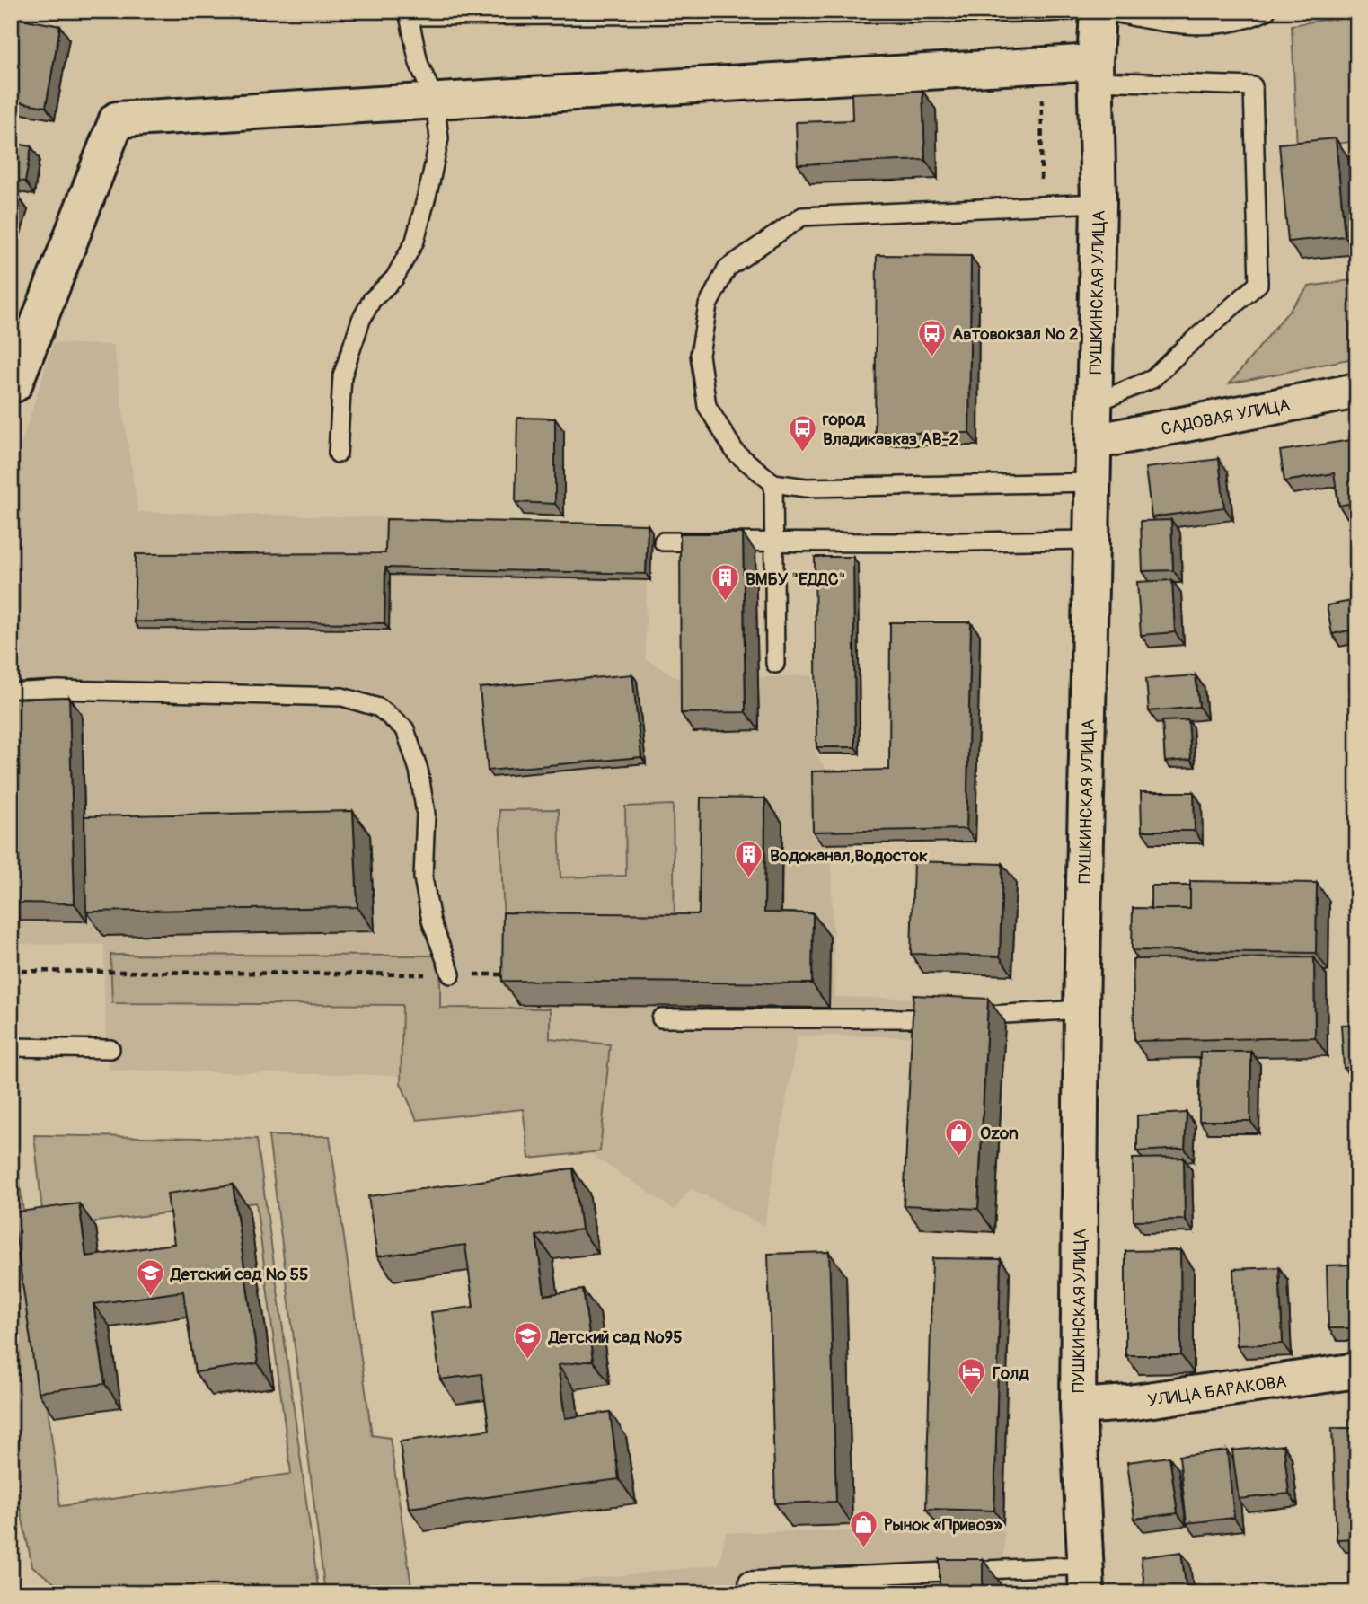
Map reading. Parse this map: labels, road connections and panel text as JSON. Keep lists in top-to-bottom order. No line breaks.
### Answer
{"streets":{"street":["ПУШКИНСКАЯ УЛИЦА","САДОВАЯ УЛИЦА","УЛИЦА БАРАКОВА"]},"crossings":[["ПУШКИНСКАЯ УЛИЦА","САДОВАЯ УЛИЦА"],["ПУШКИНСКАЯ УЛИЦА","УЛИЦА БАРАКОВА"]],"places":{"bus stop":["Автовокзал № 2","город Владикавказ АВ-2"],"building":["ВМБУ \"ЕДДС\"","Водоканал,Водосток"],"shop":["Ozon","Рынок «Привоз»"],"school or university":["Детский сад № 55","Детский сад №95"],"hotel":["Голд"]}}
